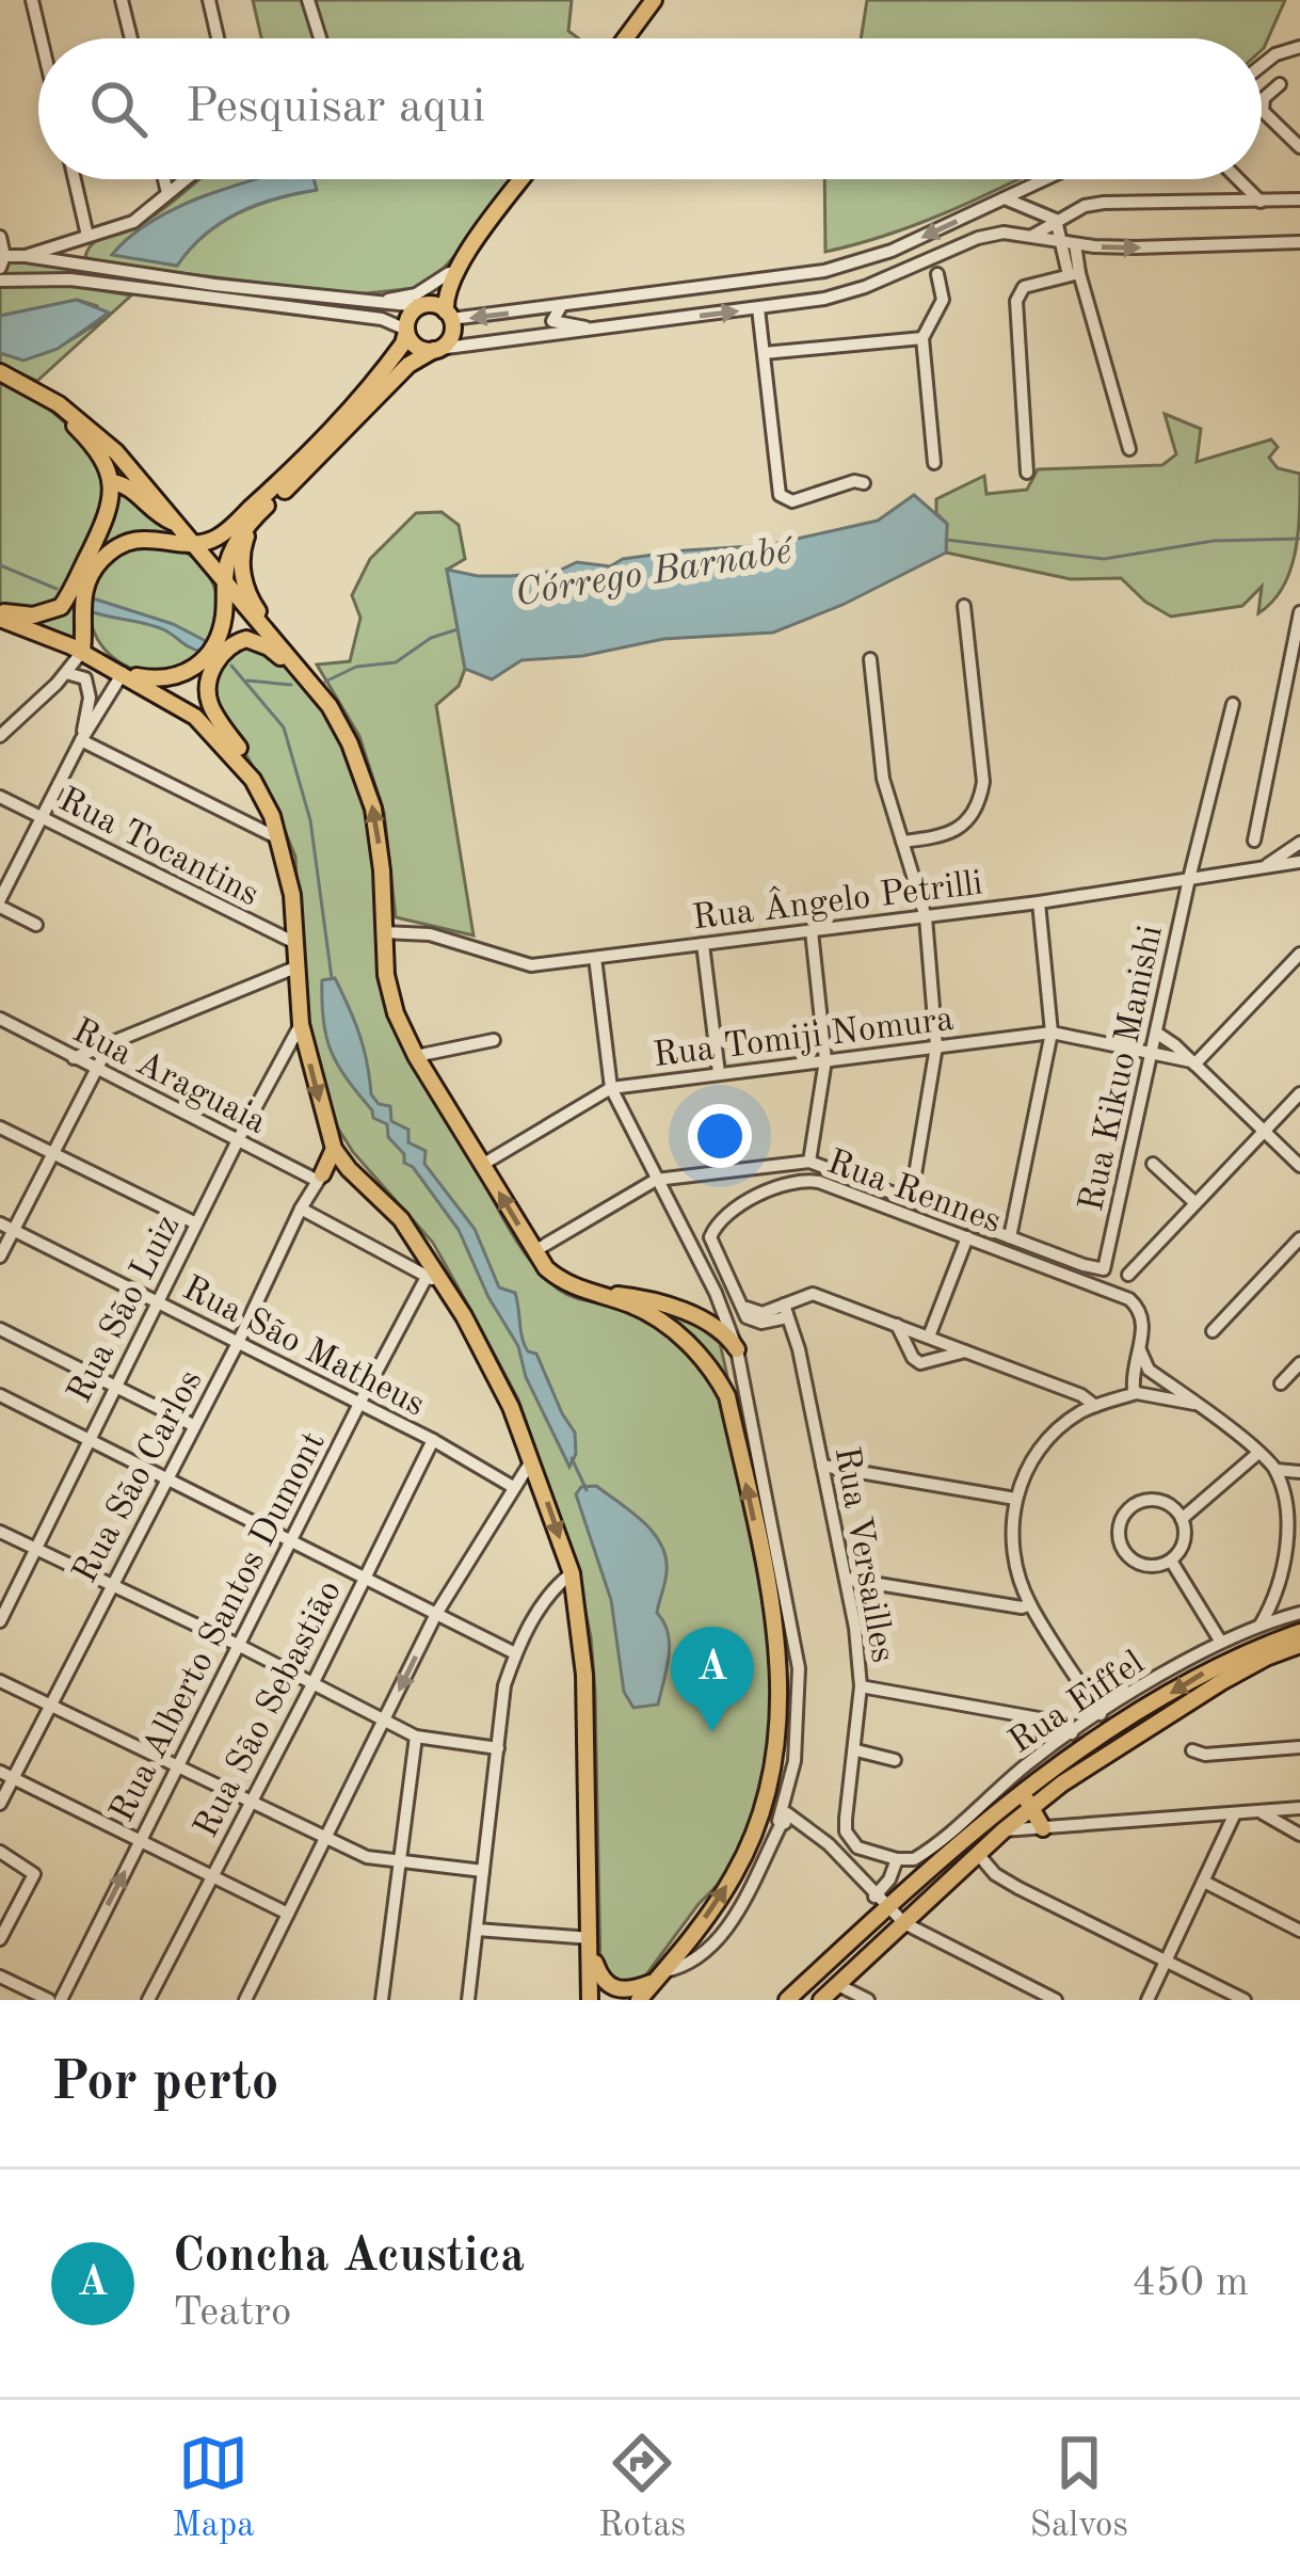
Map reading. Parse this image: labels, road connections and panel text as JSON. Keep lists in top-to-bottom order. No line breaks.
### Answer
{"streets":{"street":["Rua Tocantins","Rua Ângelo Petrilli","Rua Tomiji Nomura","Rua Kikuo Manishi","Rua Araguaia","Rua Rennes","Rua São Luiz","Rua São Matheus","Rua São Carlos","Rua Versailles","Rua Alberto Santos Dumont","Rua Eiffel","Rua São Sebastião"]},"crossings":[["Rua Ângelo Petrilli","Rua Kikuo Manishi"],["Rua Tomiji Nomura","Rua Kikuo Manishi"],["Rua Araguaia","Rua São Luiz"],["Rua Araguaia","Rua São Carlos"],["Rua Rennes","Rua Versailles"],["Rua São Luiz","Rua São Matheus"],["Rua São Matheus","Rua São Carlos"],["Rua São Matheus","Rua Alberto Santos Dumont"],["Rua São Matheus","Rua São Sebastião"],["Rua Versailles","Rua Eiffel"]],"water":["Córrego Barnabé"],"page":{"search":"Pesquisar aqui","pins":"A","heading":"Por perto","list":[{"mark":"A","name":"Concha Acustica","note":"Teatro","value":"450 m"}],"nav":["Mapa","Rotas","Salvos"]}}
